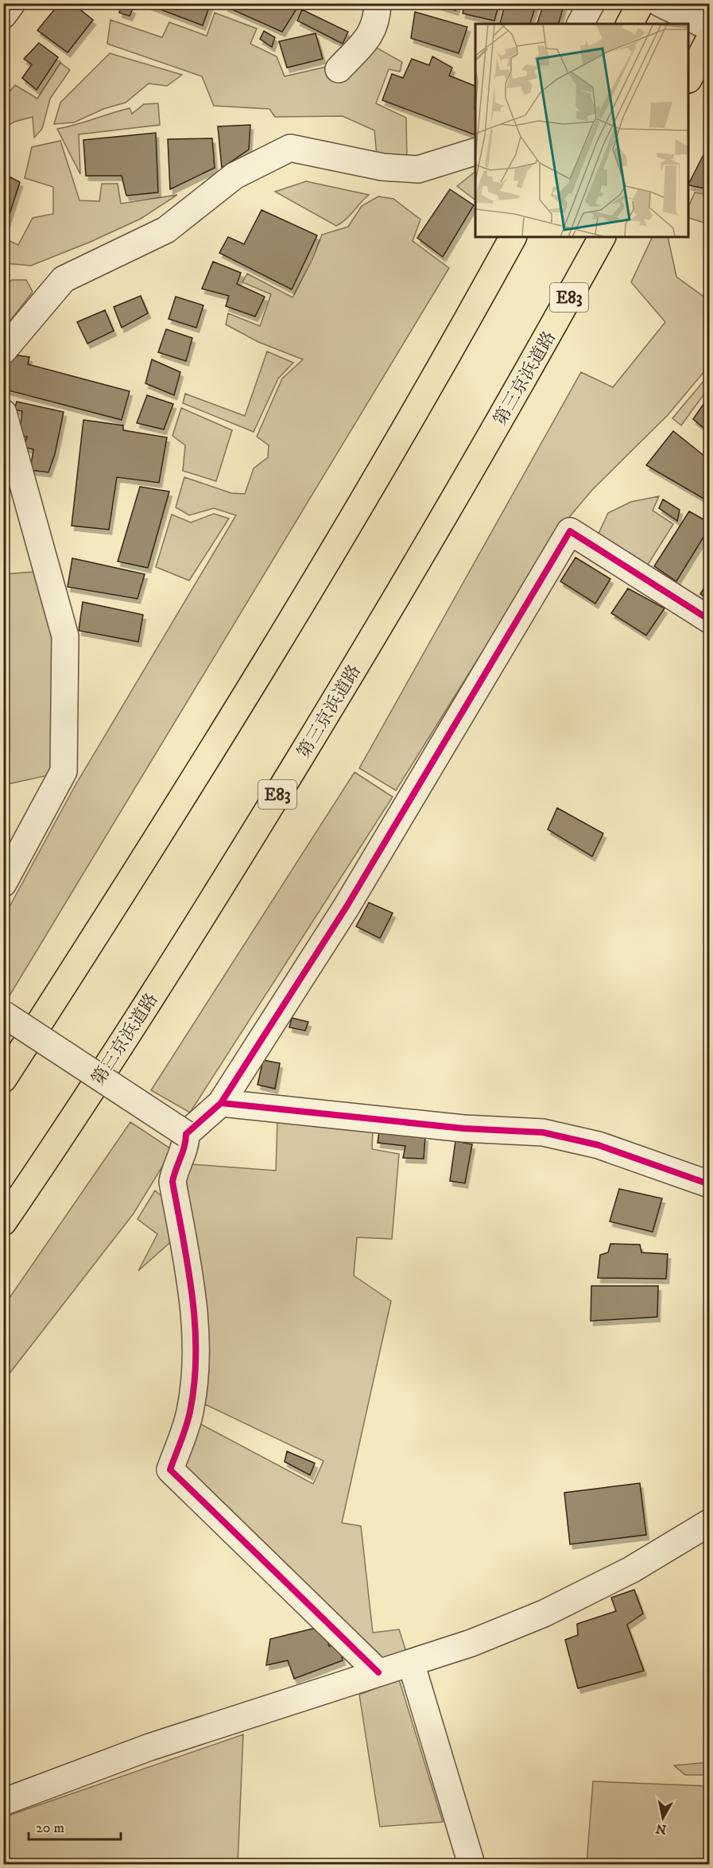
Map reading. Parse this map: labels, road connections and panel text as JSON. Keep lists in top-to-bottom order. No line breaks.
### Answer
{"streets":{"highway":["E83","第三京浜道路"]},"scale_bar":"20 m","north":"bottom"}
